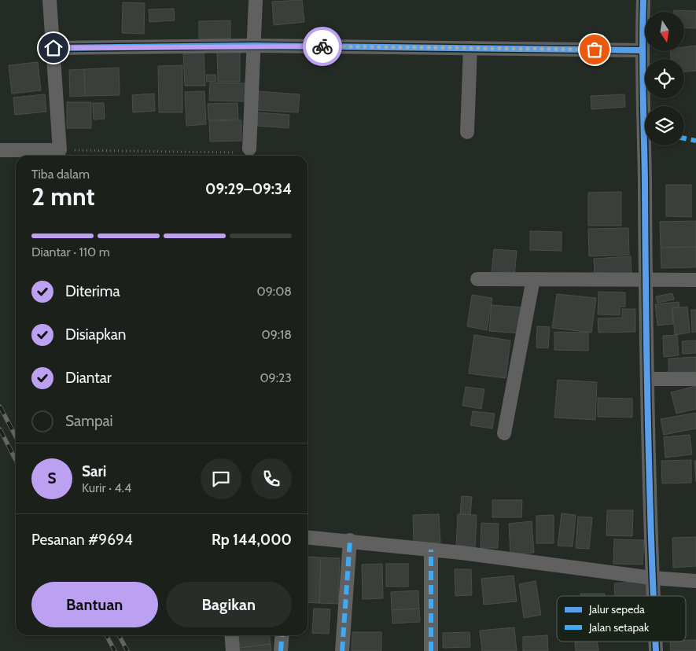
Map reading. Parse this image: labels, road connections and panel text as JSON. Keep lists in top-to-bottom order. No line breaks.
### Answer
{"legend":["Jalur sepeda","Jalan setapak"],"north":"bottom","page":{"heading":["2 mnt","Tiba dalam","09:29–09:34"],"panel":["Sari","Kurir · 4.4","Pesanan #9694","Rp 144,000"],"bar":"Diantar · 110 m","list":[["Diterima","09:08"],["Disiapkan","09:18"],["Diantar","09:23"],"Sampai"],"round":"S","buttons":["Bantuan","Bagikan"]}}
